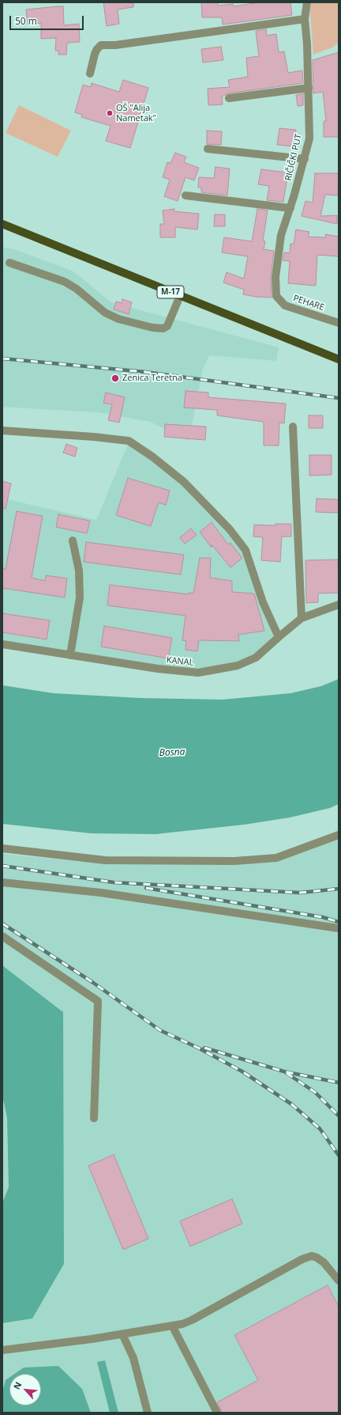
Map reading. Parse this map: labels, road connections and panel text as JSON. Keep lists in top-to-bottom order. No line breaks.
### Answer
{"streets":{"main road":["M-17"],"street":["RIČIČKI PUT","PEHARE","KANAL"]},"crossings":[["RIČIČKI PUT","PEHARE"]],"water":["Bosna"],"places":["OŠ \"Alija Nametak\"","Zenica Teretna"],"scale_bar":"50 m","north":"top left"}
